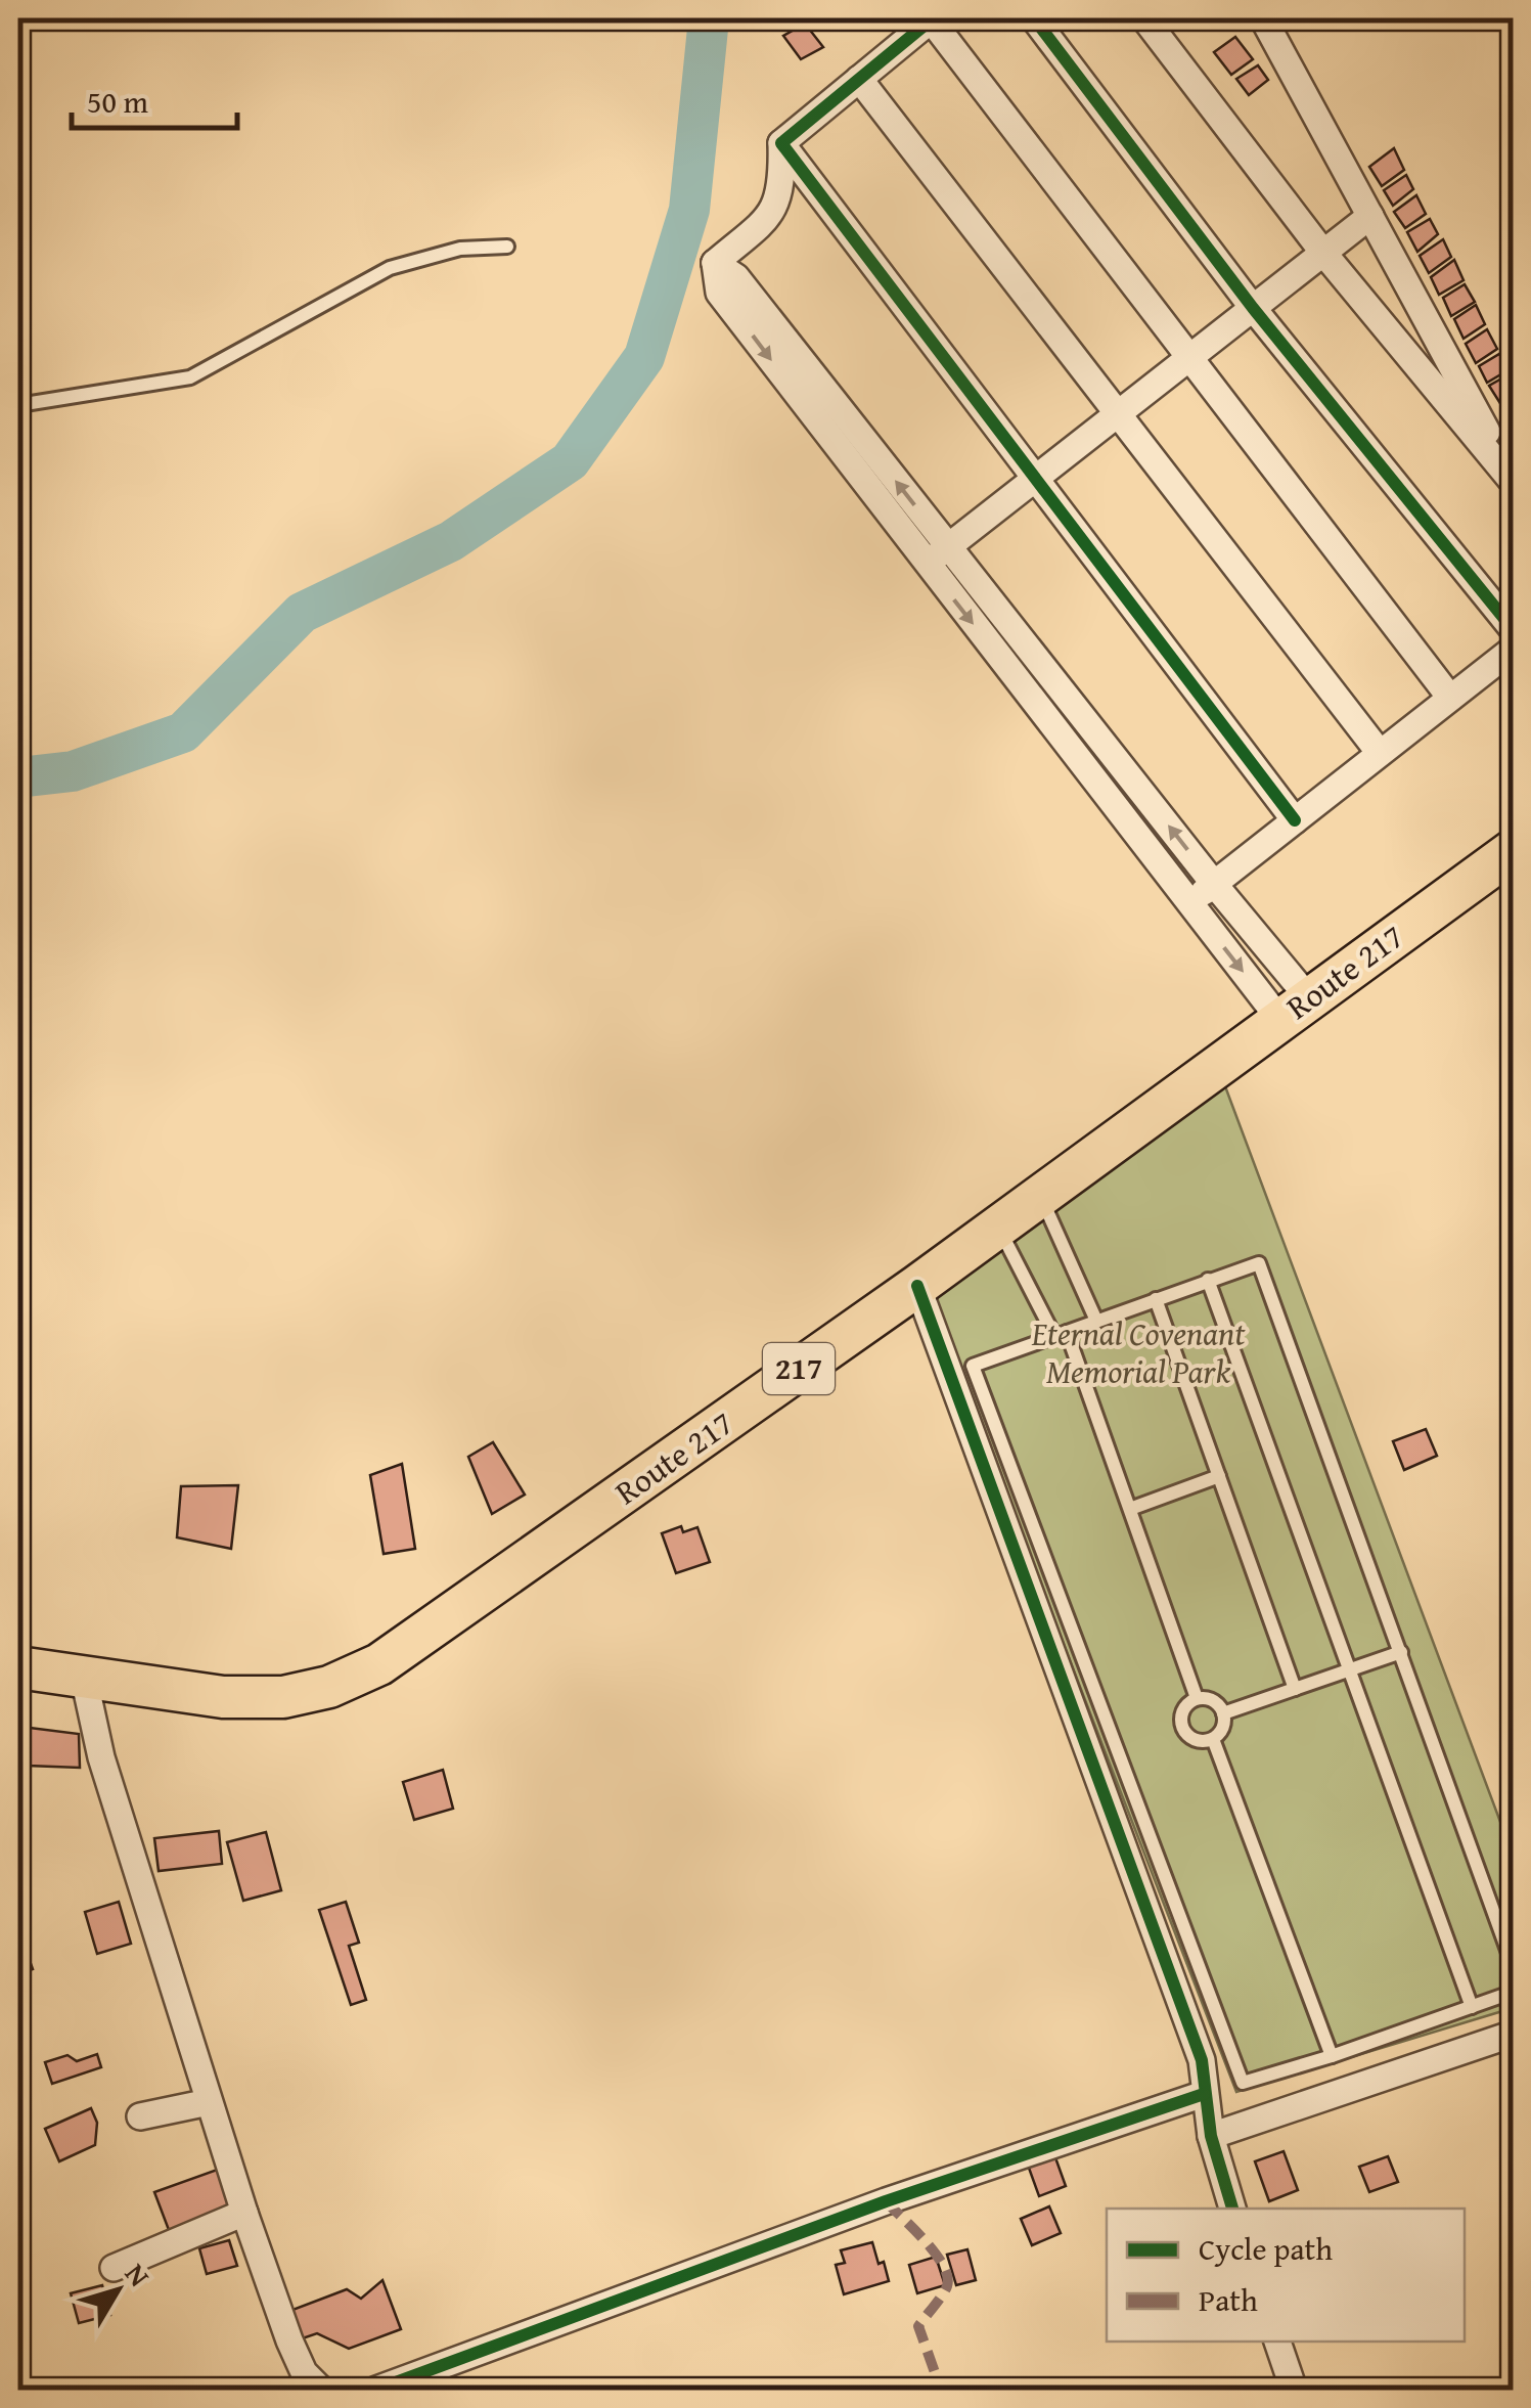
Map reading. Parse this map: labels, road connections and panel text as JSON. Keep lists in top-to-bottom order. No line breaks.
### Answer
{"streets":{"main road":["Route 217","217"]},"parks":["Eternal Covenant Memorial Park"],"legend":["Cycle path","Path"],"scale_bar":"50 m","north":"top right"}
